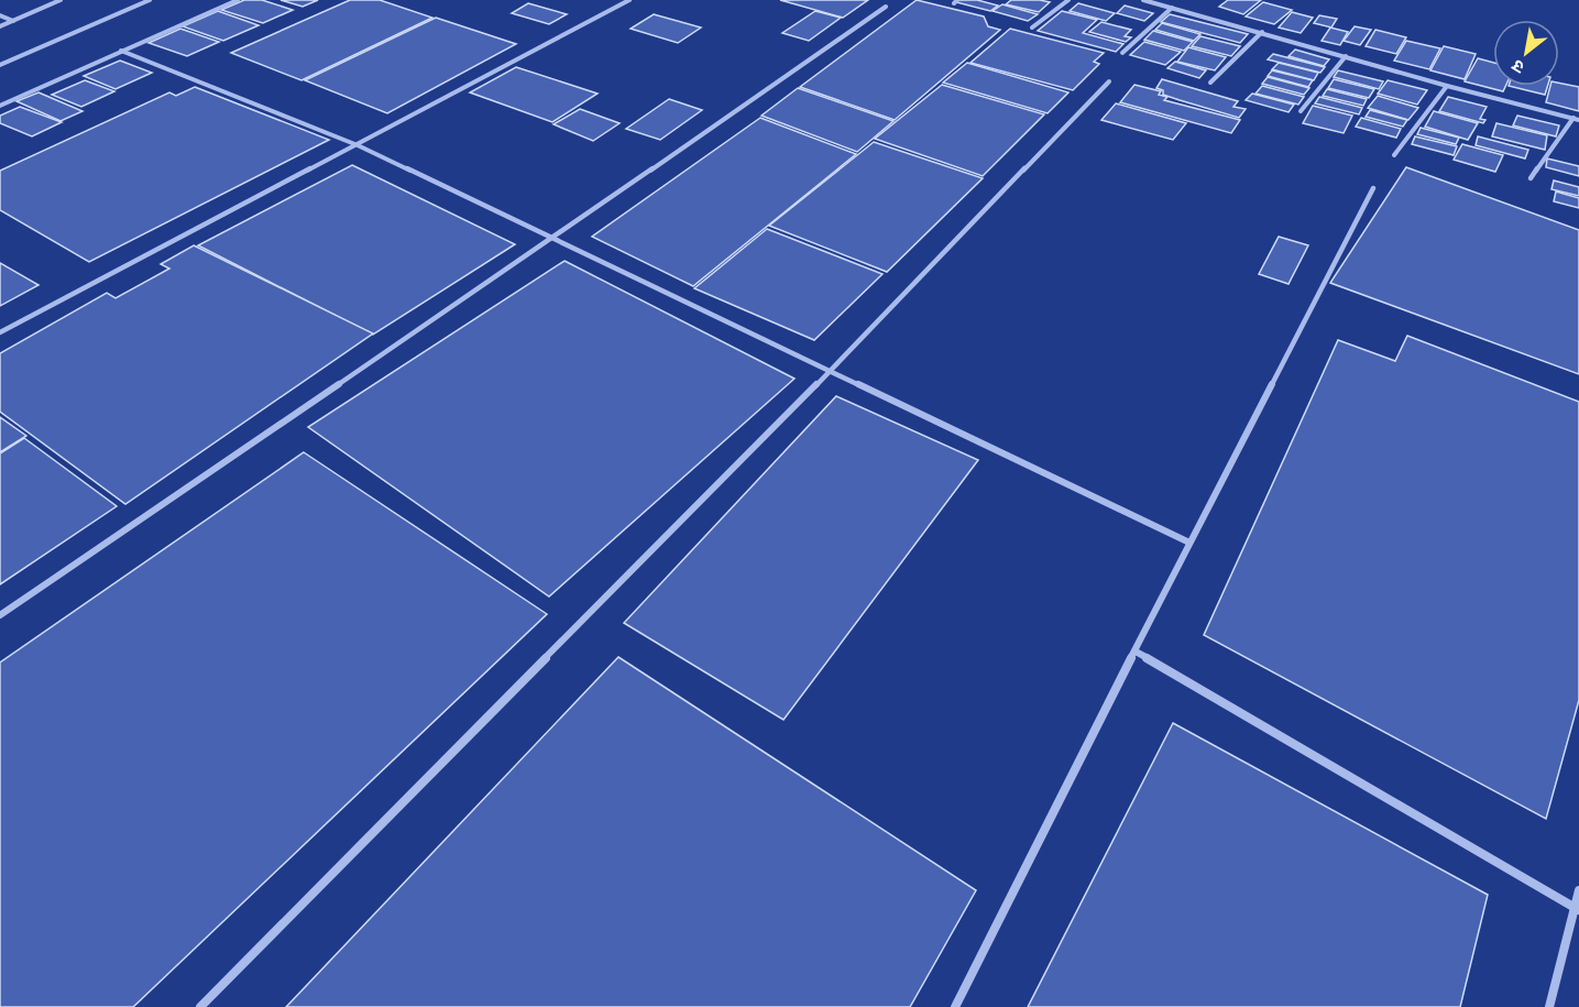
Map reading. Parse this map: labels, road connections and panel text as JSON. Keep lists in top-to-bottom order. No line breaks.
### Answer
{"north":"bottom left"}
